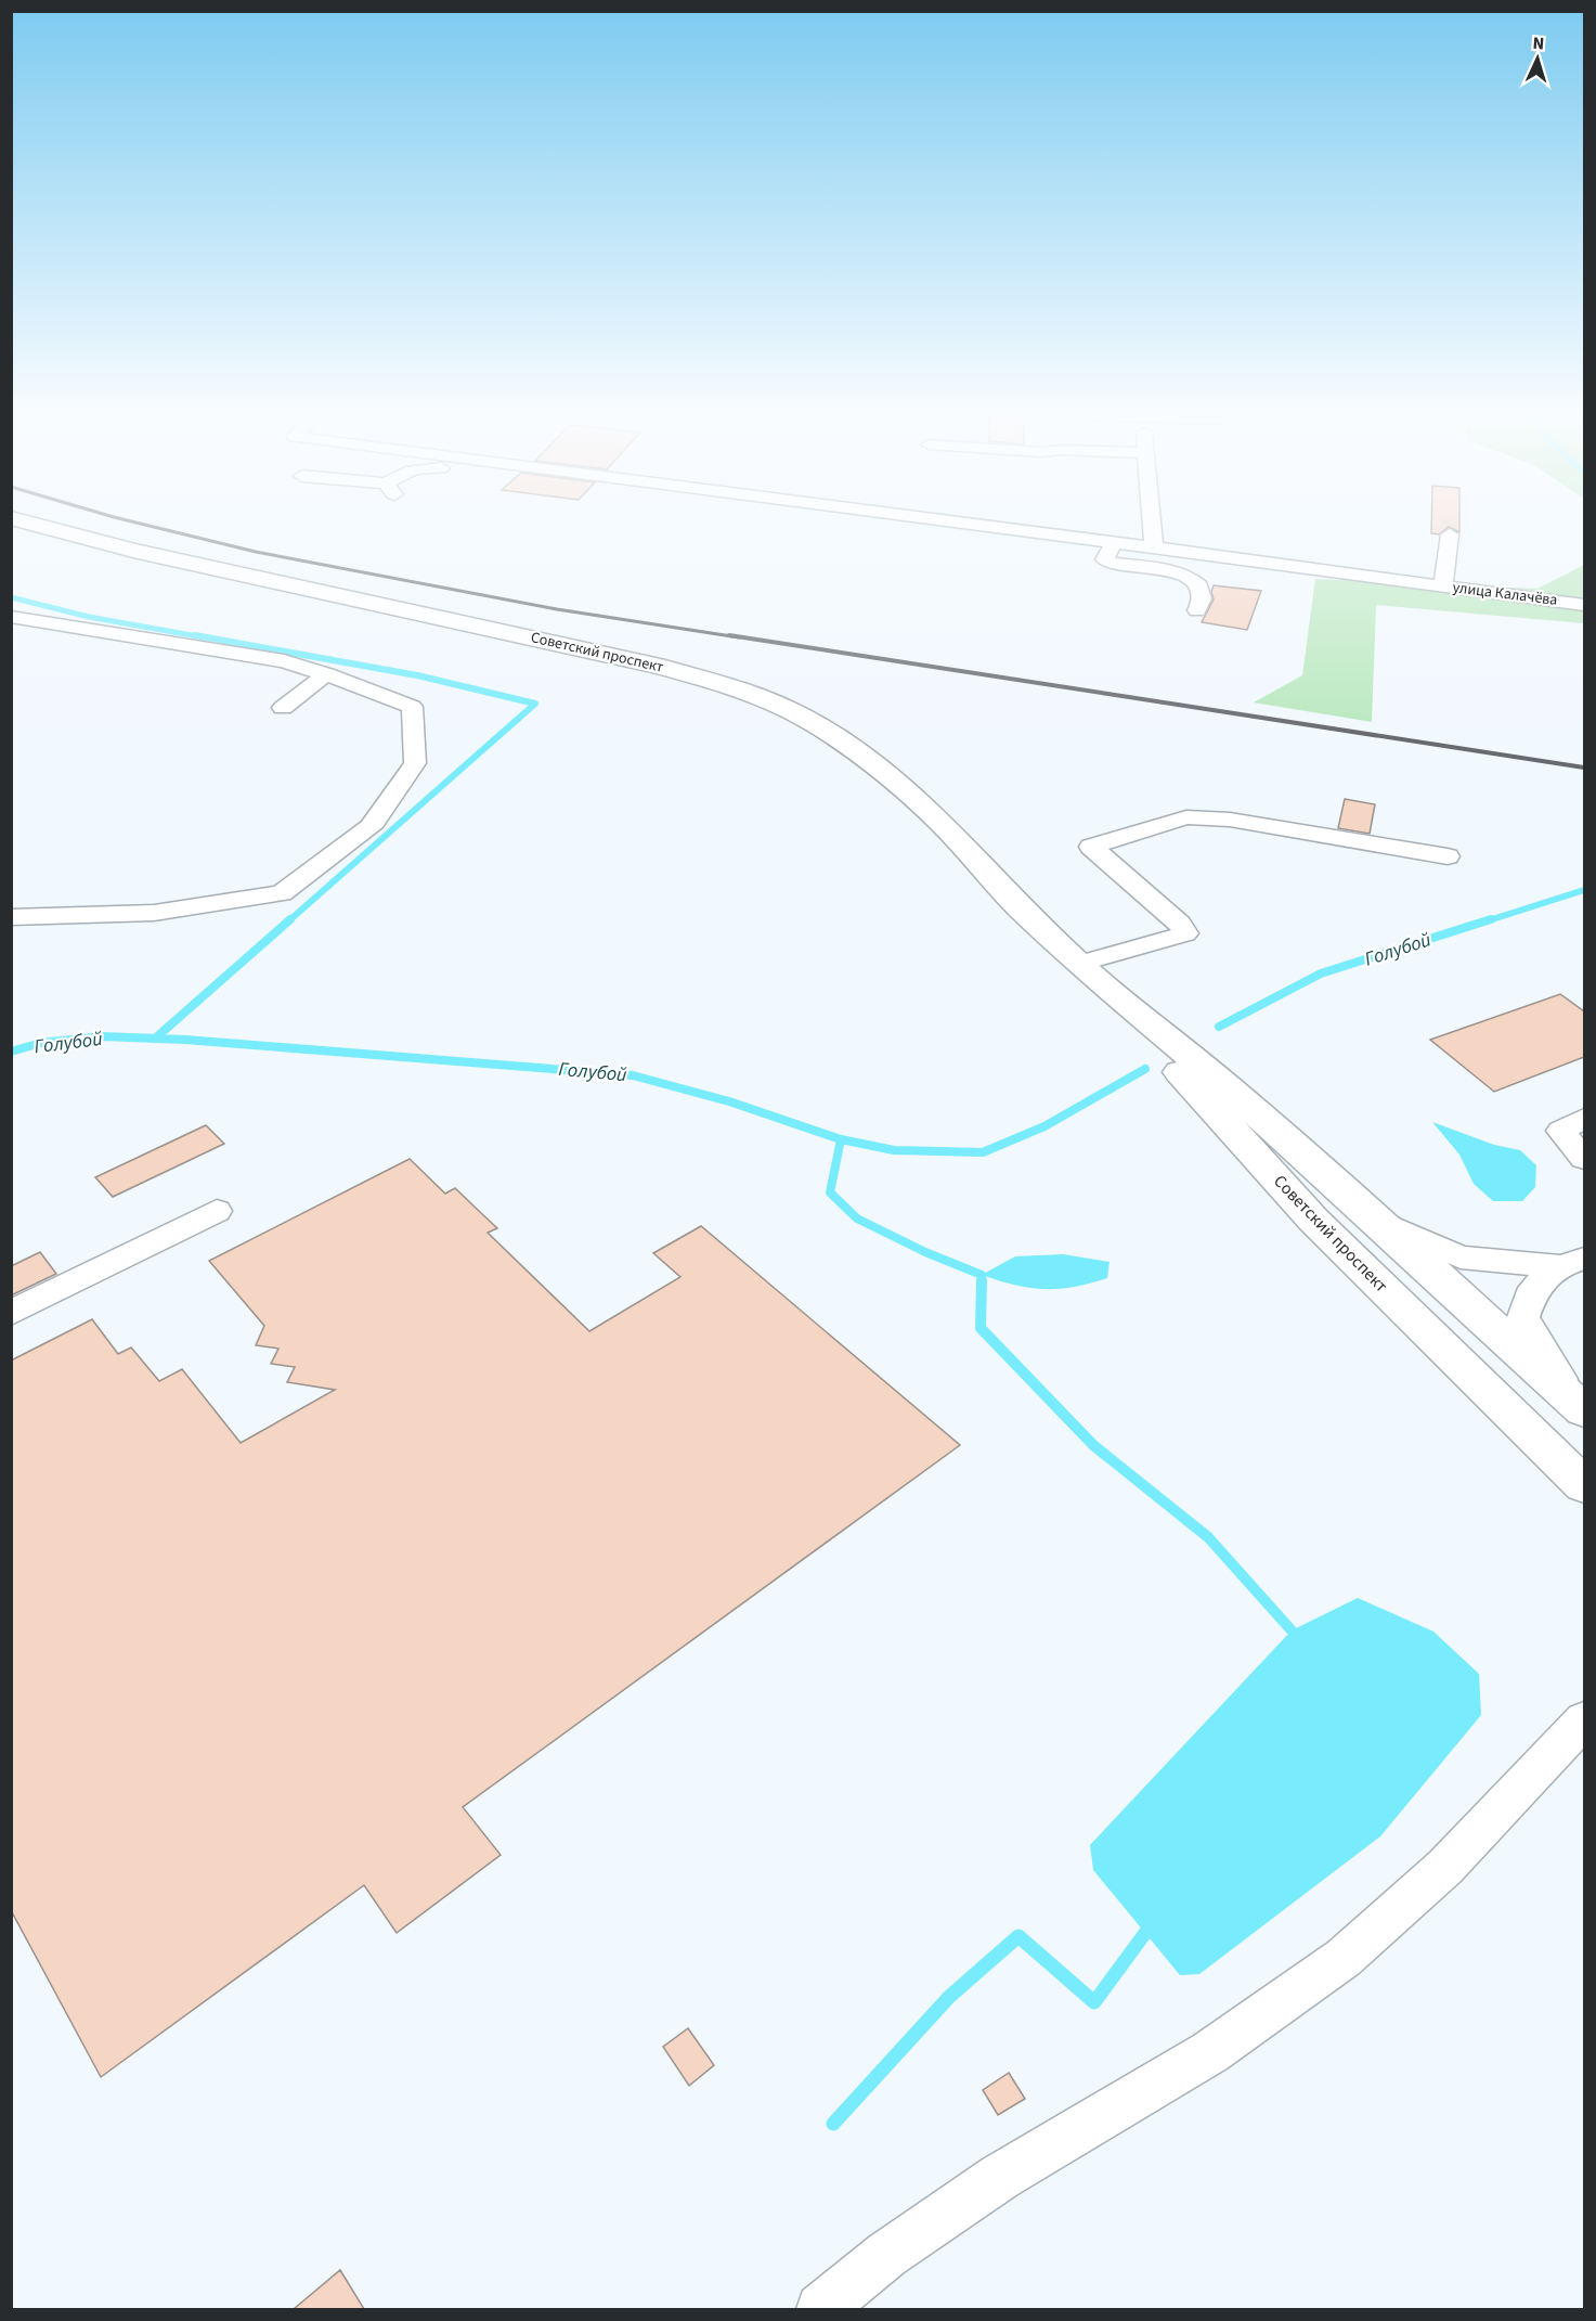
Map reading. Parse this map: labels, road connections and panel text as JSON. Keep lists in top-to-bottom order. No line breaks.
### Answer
{"streets":{"main road":["Советский проспект"],"street":["улица Калачёва"]},"water":["Голубой"],"north":"top"}
